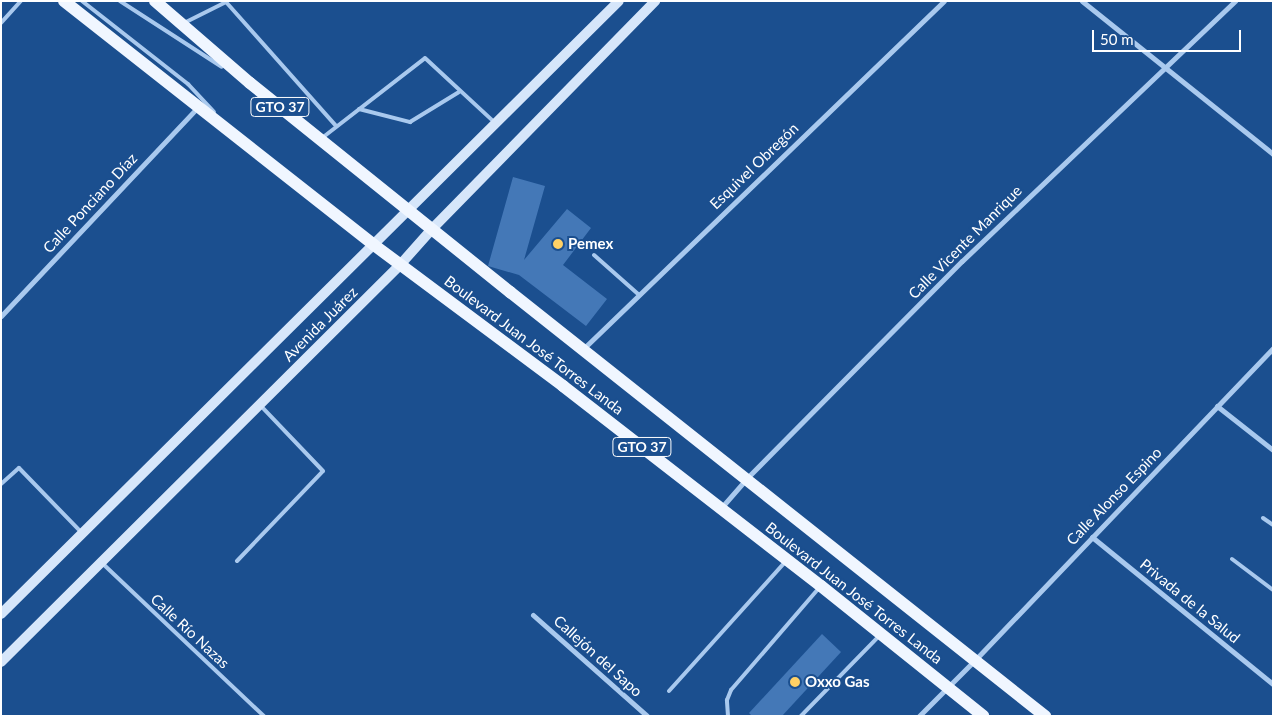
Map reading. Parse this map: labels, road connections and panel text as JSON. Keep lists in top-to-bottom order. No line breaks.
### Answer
{"streets":{"main road":["GTO 37","Avenida Juárez","Boulevard Juan José Torres Landa"],"street":["Esquivel Obregón","Calle Ponciano Díaz","Calle Vicente Manrique","Calle Alonso Espino","Privada de la Salud","Callejón del Sapo"],"lane":["Calle Río Nazas"]},"crossings":[["Esquivel Obregón","Boulevard Juan José Torres Landa"],["Calle Ponciano Díaz","Boulevard Juan José Torres Landa"],["Calle Vicente Manrique","Boulevard Juan José Torres Landa"],["Avenida Juárez","Boulevard Juan José Torres Landa"],["Avenida Juárez","Calle Río Nazas"],["Boulevard Juan José Torres Landa","Calle Alonso Espino"],["Calle Alonso Espino","Privada de la Salud"]],"places":["Pemex","Oxxo Gas"],"scale_bar":"50 m"}
